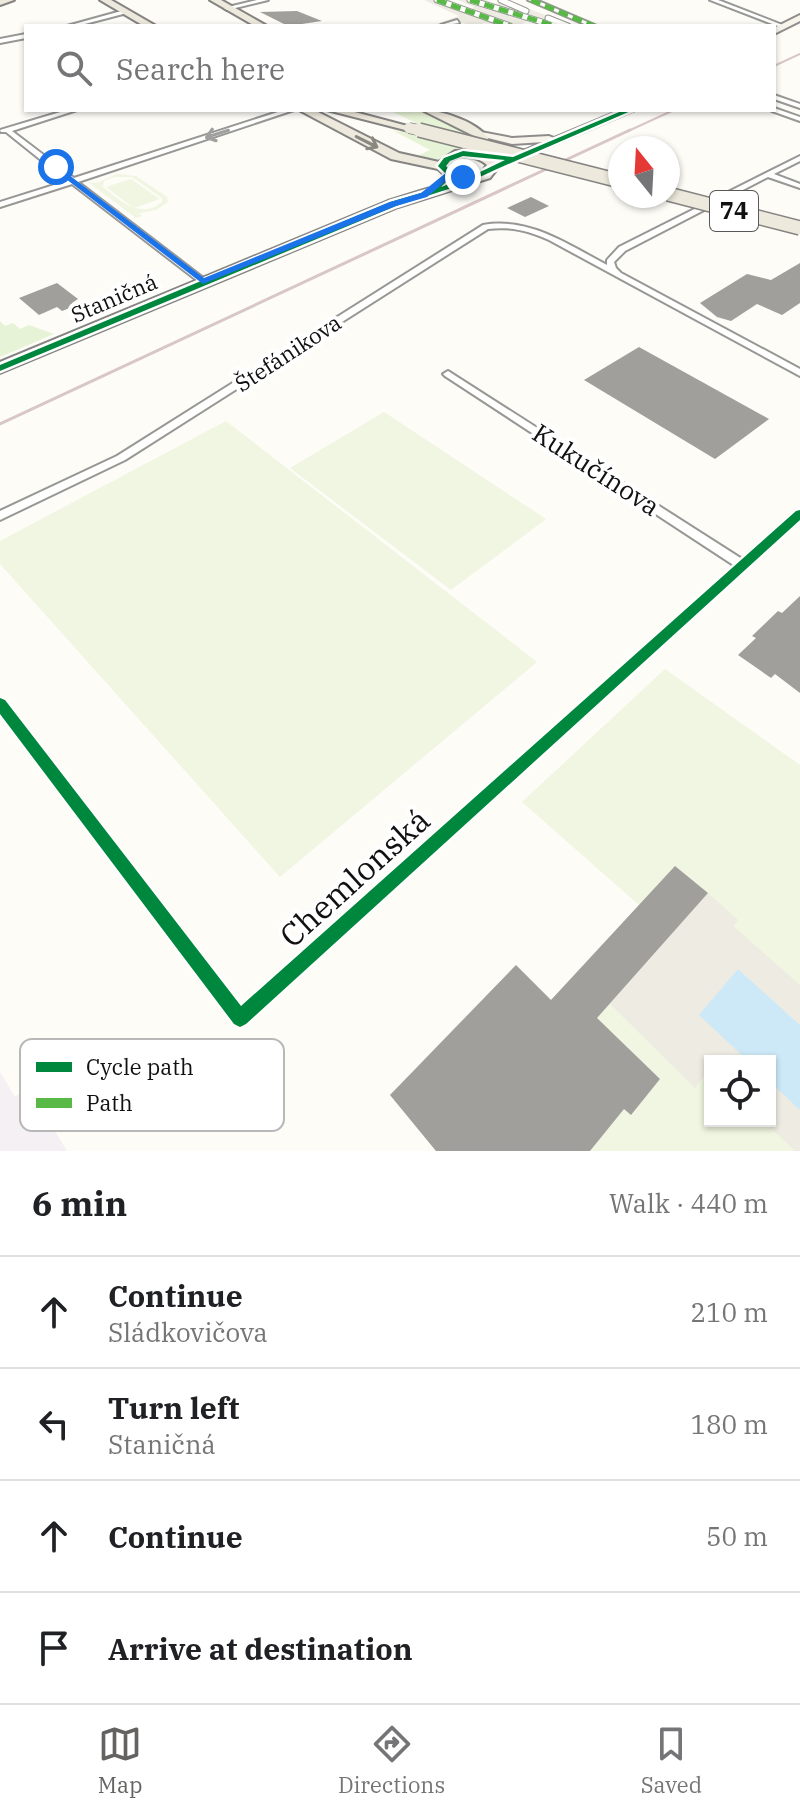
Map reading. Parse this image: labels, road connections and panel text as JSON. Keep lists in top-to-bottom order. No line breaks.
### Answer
{"streets":{"main road":["74","Staničná"],"street":["Štefánikova","Kukučínova","Chemlonská"]},"crossings":[["Kukučínova","Chemlonská"]],"legend":["Cycle path","Path"],"north":"top","page":{"search":"Search here","heading":["6 min","Walk · 440 m"],"list":[["Continue","Sládkovičova","210 m"],["Turn left","Staničná","180 m"],["Continue","50 m"],"Arrive at destination"],"nav":["Map","Directions","Saved"]}}
